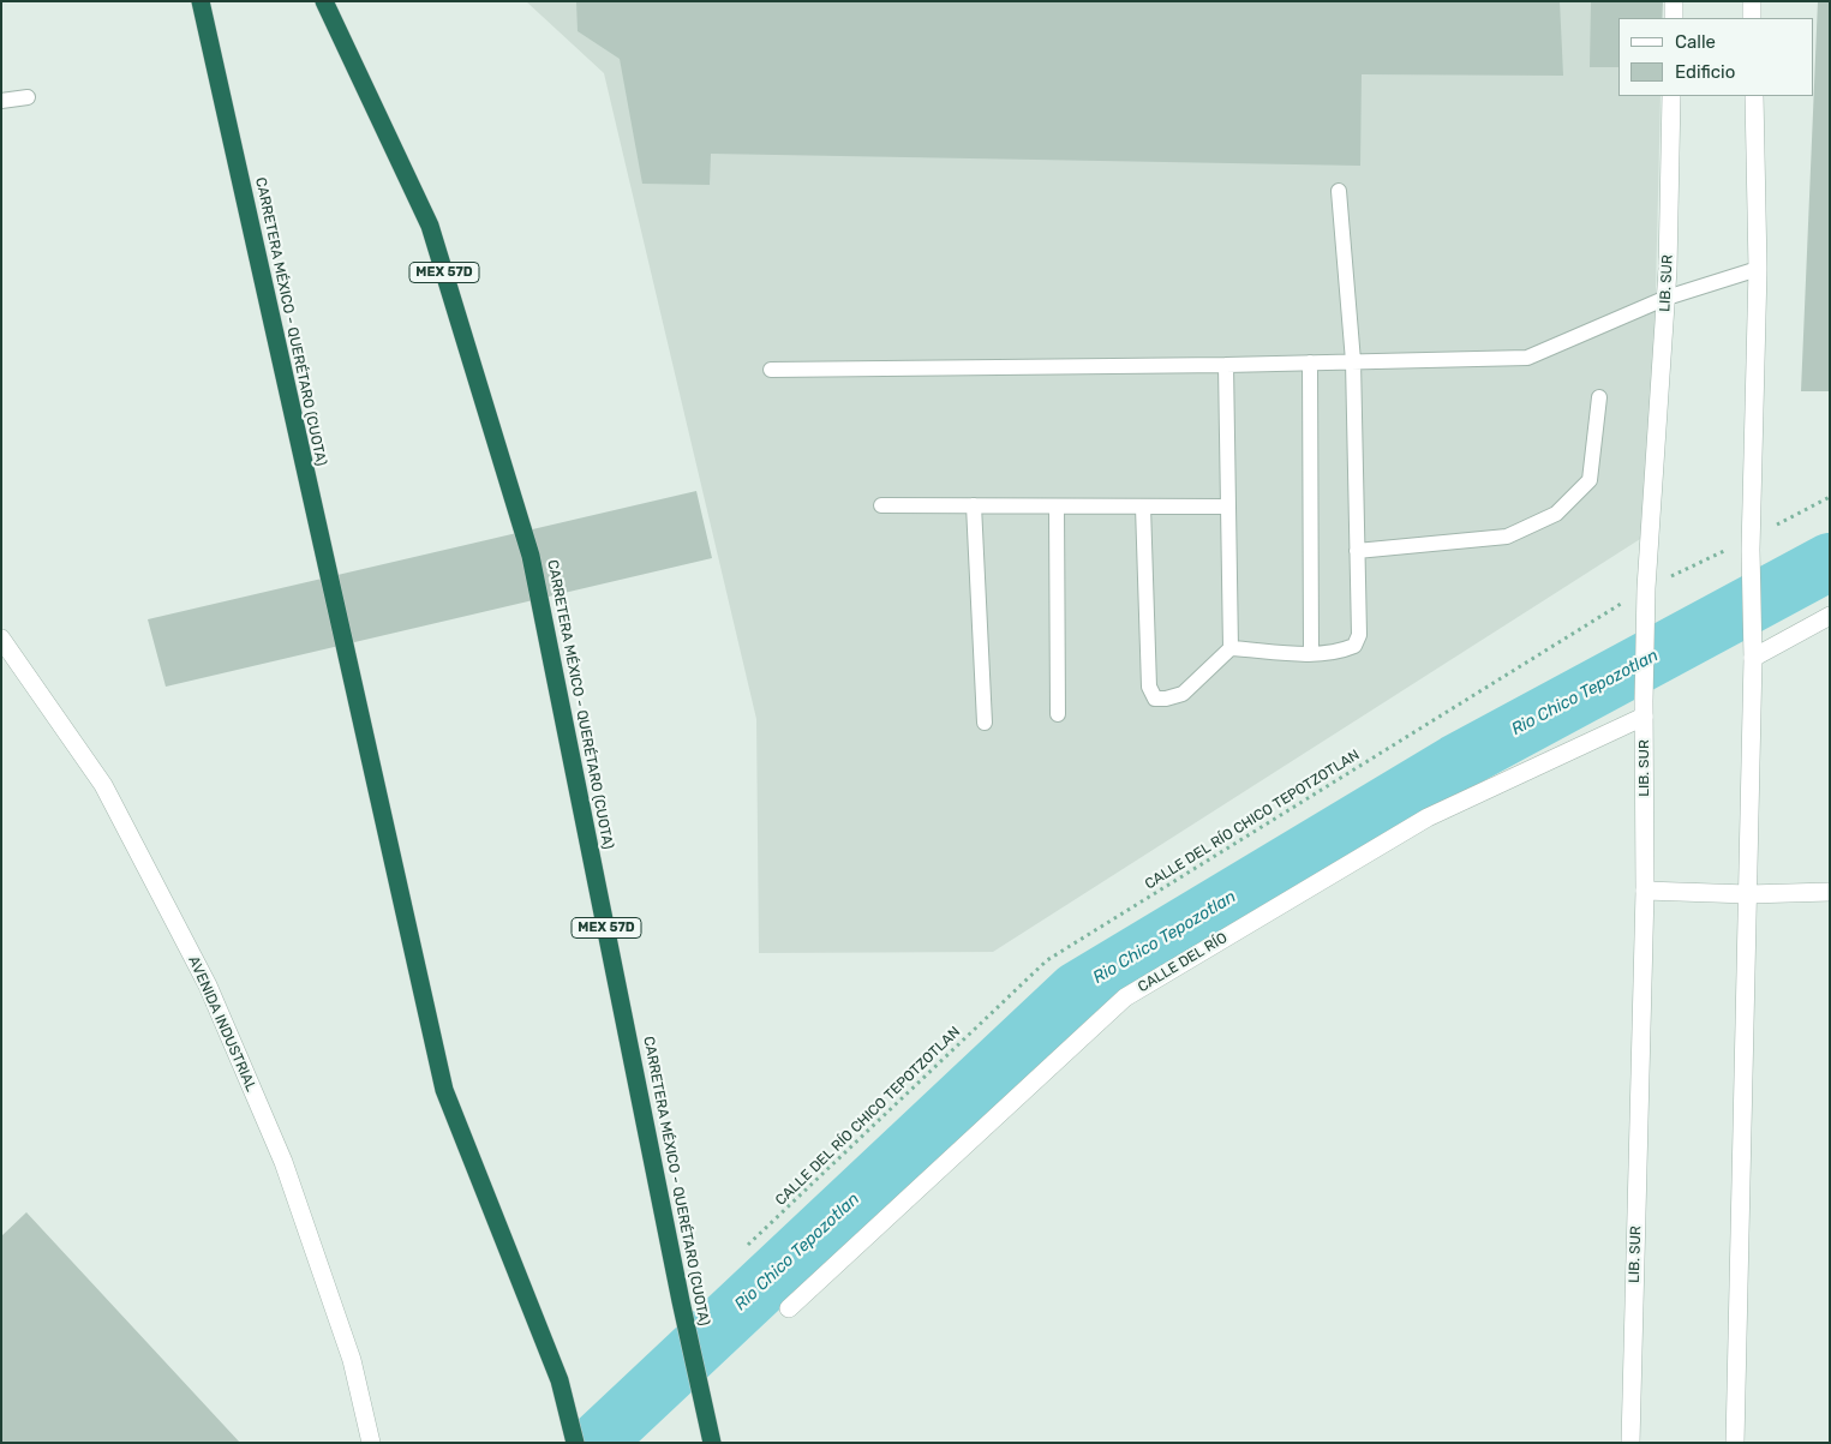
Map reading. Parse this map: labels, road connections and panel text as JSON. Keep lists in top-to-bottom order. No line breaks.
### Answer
{"streets":{"highway":["MEX 57D","CARRETERA MÉXICO - QUERÉTARO (CUOTA)"],"street":["LIB. SUR","CALLE DEL RÍO","AVENIDA INDUSTRIAL"],"path":["CALLE DEL RÍO CHICO TEPOTZOTLAN"]},"crossings":[["LIB. SUR","CALLE DEL RÍO CHICO TEPOTZOTLAN"],["LIB. SUR","CALLE DEL RÍO"]],"water":["Rio Chico Tepozotlan"],"legend":["Calle","Edificio"]}
